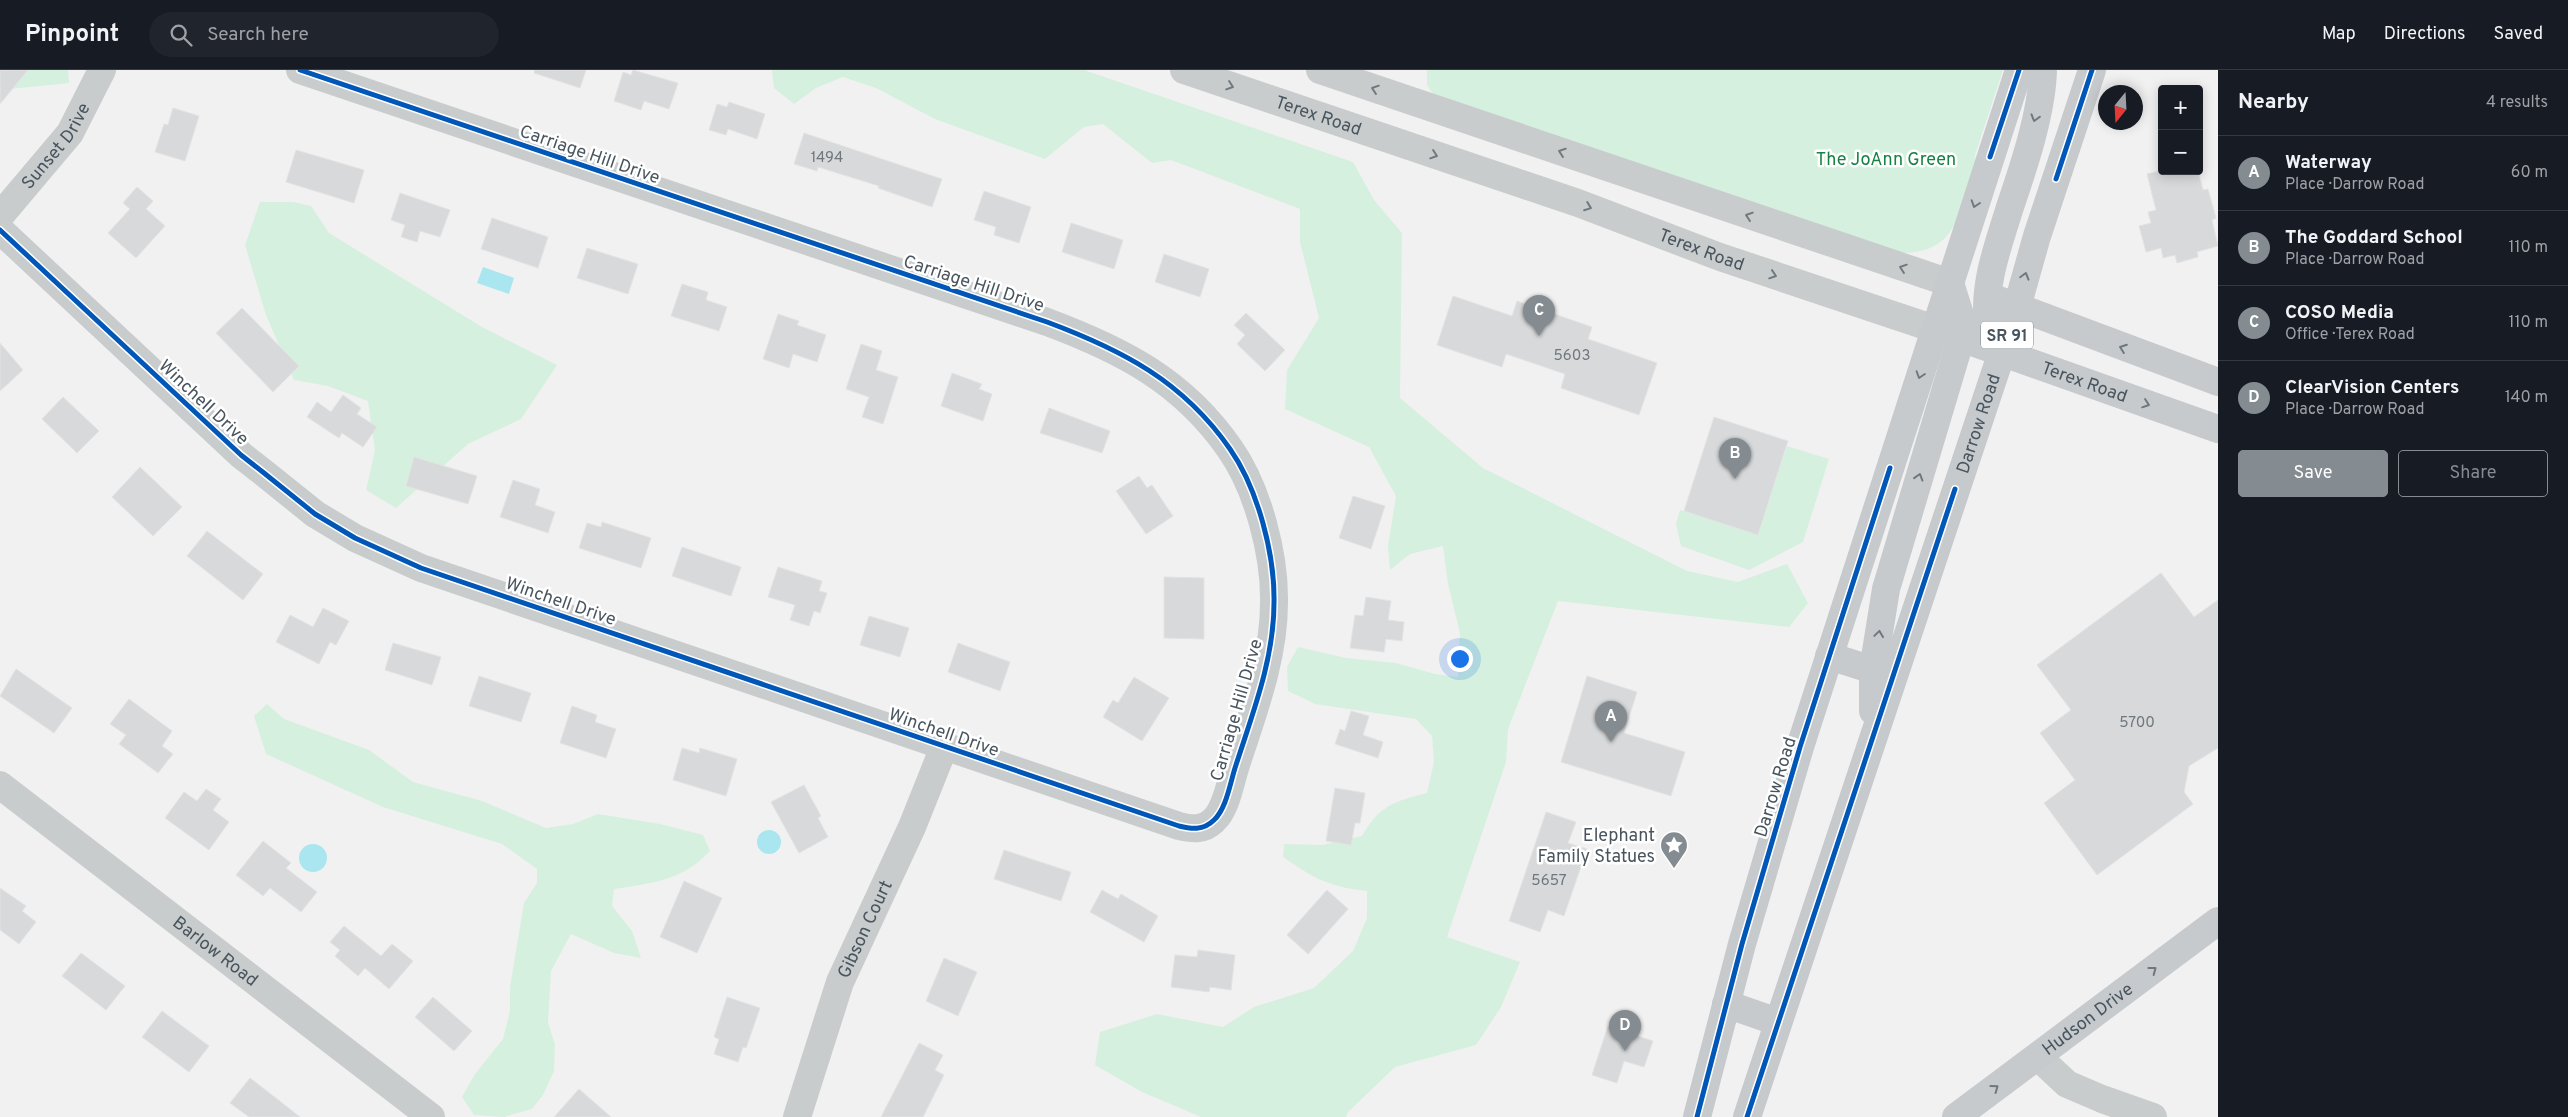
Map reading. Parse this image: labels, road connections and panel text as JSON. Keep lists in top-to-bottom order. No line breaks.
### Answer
{"streets":{"main road":["Terex Road","SR 91","Darrow Road","Hudson Drive"],"street":["Sunset Drive","Carriage Hill Drive","Winchell Drive","Gibson Court","Barlow Road"]},"crossings":[["Terex Road","Darrow Road"],["Carriage Hill Drive","Winchell Drive"],["Winchell Drive","Gibson Court"]],"one_way":["Hudson Drive"],"parks":["The JoAnn Green"],"places":{"place":["Elephant Family Statues"]},"house_numbers":["1494","5603","5700","5657"],"north":"bottom","page":{"header":"Pinpoint","search":"Search here","nav":["Map","Directions","Saved"],"heading":["Nearby","4 results"],"map_buttons":["+","−"],"list":[{"mark":"A","name":"Waterway","note":"Place · Darrow Road","value":"60 m"},{"mark":"B","name":"The Goddard School","note":"Place · Darrow Road","value":"110 m"},{"mark":"C","name":"COSO Media","note":"Office · Terex Road","value":"110 m"},{"mark":"D","name":"ClearVision Centers","note":"Place · Darrow Road","value":"140 m"}],"pins":["C","B","A","D"],"buttons":["Save","Share"]}}
